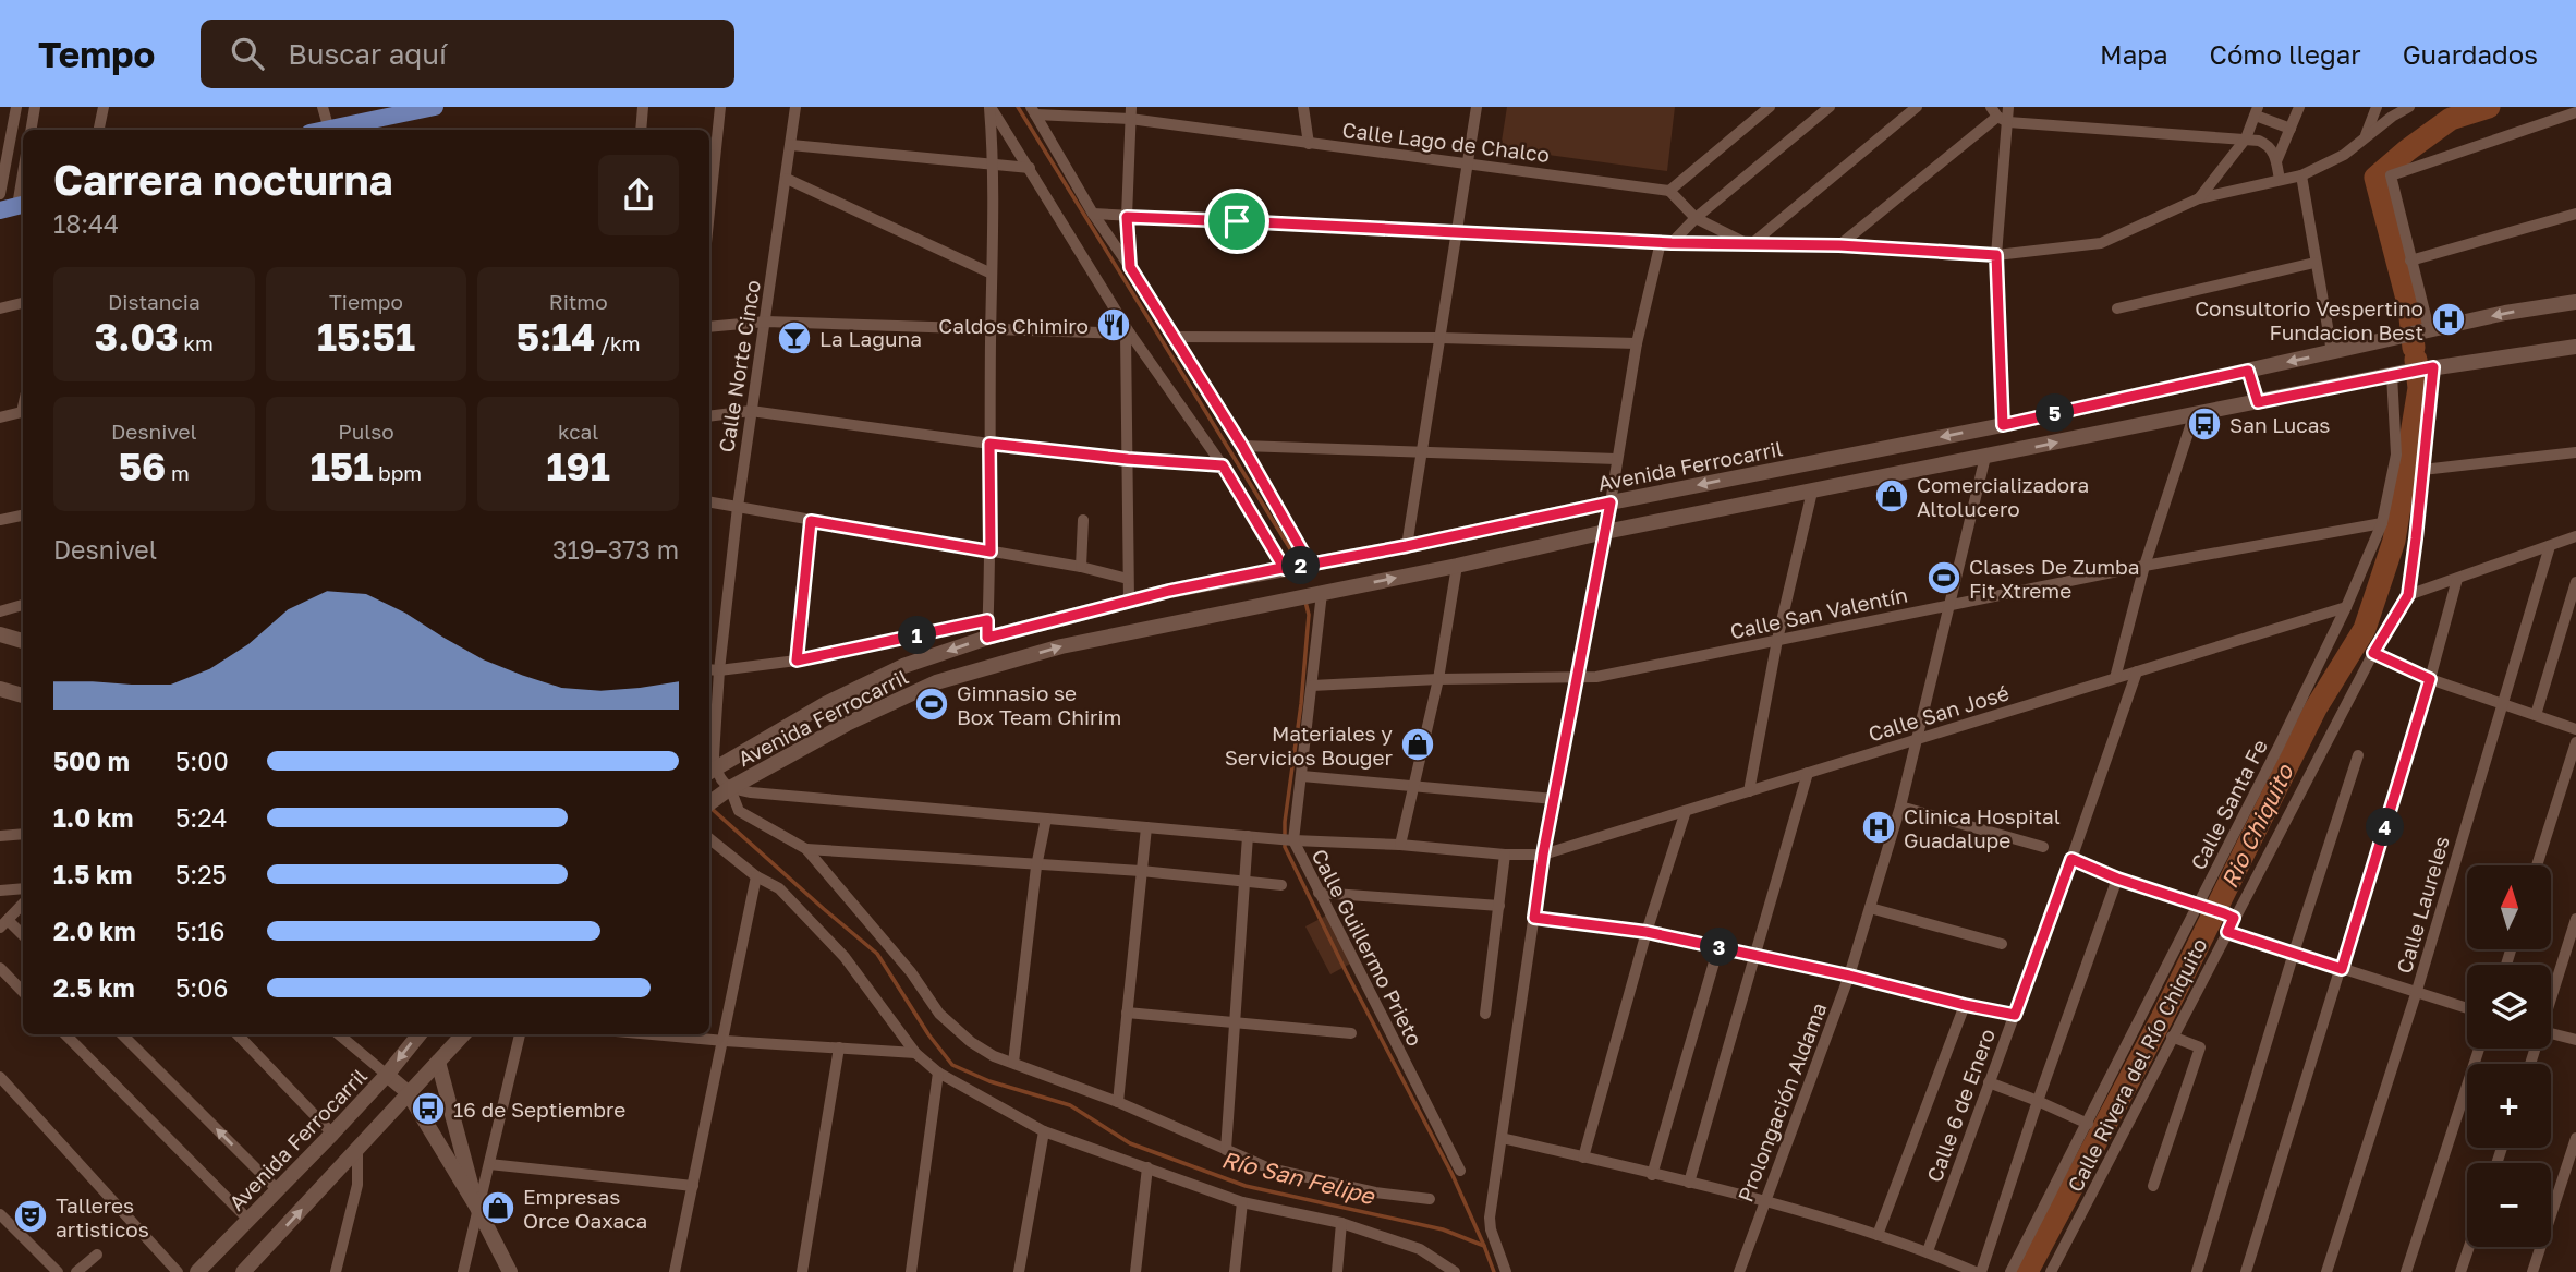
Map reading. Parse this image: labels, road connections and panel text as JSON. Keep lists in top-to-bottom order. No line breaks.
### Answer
{"streets":{"main road":["Avenida Ferrocarril"],"street":["Calle Lago de Chalco","Calle Norte Cinco","Calle San Valentín","Calle San José","Calle Santa Fe","Calle Laureles","Calle Guillermo Prieto","Calle Rivera del Río Chiquito","Prolongación Aldama","Calle 6 de Enero"]},"crossings":[["Calle Norte Cinco","Avenida Ferrocarril"],["Avenida Ferrocarril","Calle San José"],["Avenida Ferrocarril","Calle Santa Fe"],["Avenida Ferrocarril","Calle Guillermo Prieto"],["Avenida Ferrocarril","Calle Rivera del Río Chiquito"],["Avenida Ferrocarril","Prolongación Aldama"],["Calle San Valentín","Calle Santa Fe"],["Calle San Valentín","Calle Guillermo Prieto"],["Calle San Valentín","Prolongación Aldama"],["Calle San José","Calle Santa Fe"],["Calle San José","Calle Guillermo Prieto"],["Calle San José","Prolongación Aldama"],["Calle San José","Calle 6 de Enero"]],"water":["Rio Chiquito","Río San Felipe"],"places":{"hospital":["Consultorio Vespertino Fundacion Best","Clinica Hospital Guadalupe"],"restaurant":["Caldos Chimiro"],"bar":["La Laguna"],"bus stop":["San Lucas","16 de Septiembre"],"shop":["Comercializadora Altolucero","Materiales y Servicios Bouger","Empresas Orce Oaxaca"],"sports":["Clases De Zumba Fit Xtreme","Gimnasio se Box Team Chirim"],"theatre":["Talleres artisticos"]},"north":"top","page":{"header":"Tempo","search":"Buscar aquí","nav":["Mapa","Cómo llegar","Guardados"],"heading":["Carrera nocturna","18:44"],"stats":[["Distancia","3.03 km"],["Tiempo","15:51"],["Ritmo","5:14 /km"],["Desnivel","56 m"],["Pulso","151 bpm"],["kcal","191"]],"pins":["5","2","1","4","3"],"chart":["Desnivel","319–373 m"],"list":[{"name":"500 m","note":"5:00"},{"name":"1.0 km","note":"5:24"},{"name":"1.5 km","note":"5:25"},{"name":"2.0 km","note":"5:16"},{"name":"2.5 km","note":"5:06"}],"map_buttons":["+","−"]}}
